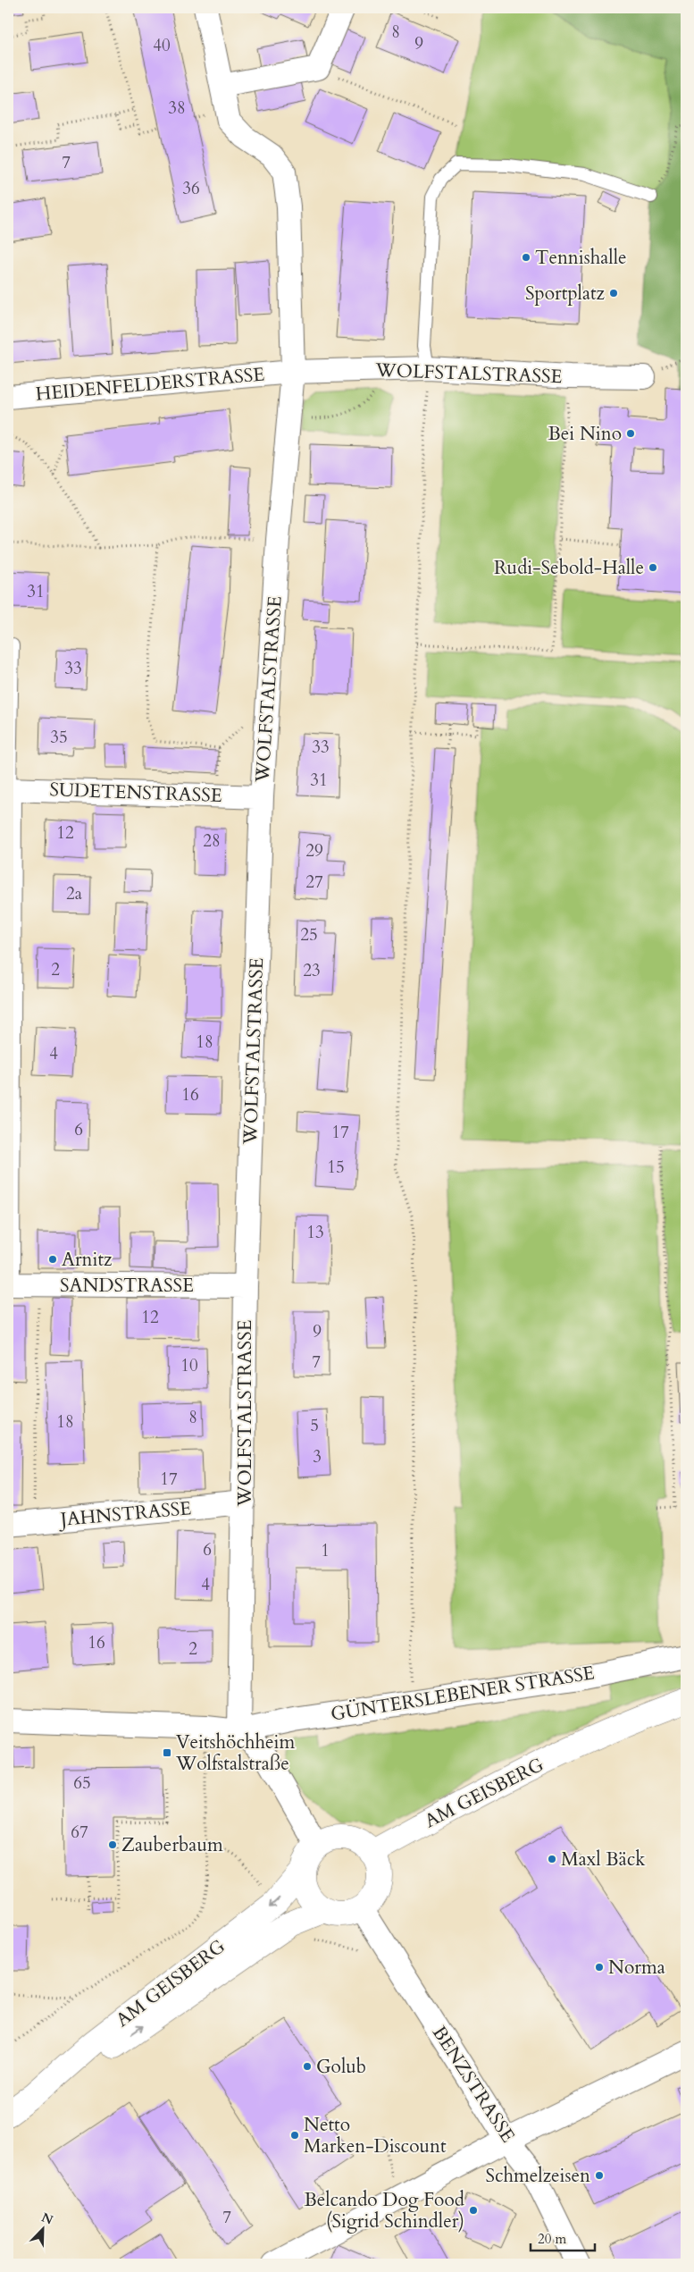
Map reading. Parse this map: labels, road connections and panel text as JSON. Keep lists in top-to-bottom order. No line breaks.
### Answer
{"streets":{"street":["WOLFSTALSTRASSE","HEIDENFELDERSTRASSE","SUDETENSTRASSE","SANDSTRASSE","JAHNSTRASSE","GÜNTERSLEBENER STRASSE","AM GEISBERG","BENZSTRASSE"]},"crossings":[["WOLFSTALSTRASSE","HEIDENFELDERSTRASSE"],["WOLFSTALSTRASSE","SUDETENSTRASSE"],["WOLFSTALSTRASSE","SANDSTRASSE"],["WOLFSTALSTRASSE","JAHNSTRASSE"],["WOLFSTALSTRASSE","GÜNTERSLEBENER STRASSE"],["AM GEISBERG","BENZSTRASSE"]],"places":{"other":["Tennishalle","Sportplatz","Bei Nino","Rudi-Sebold-Halle","Arnitz","Zauberbaum","Maxl Bäck","Norma","Golub","Netto Marken-Discount","Schmelzeisen","Belcando Dog Food (Sigrid Schindler)"],"transit":["Veitshöchheim Wolfstalstraße"]},"house_numbers":["8","9","40","38","7","36","31","33","35","33","31","12","28","29","27","2a","25","2","23","18","4","16","6","17","15","13","12","9","7","10","8","18","5","3","17","6","1","4","16","2","65","67","7"],"scale_bar":"20 m","north":"top right"}
